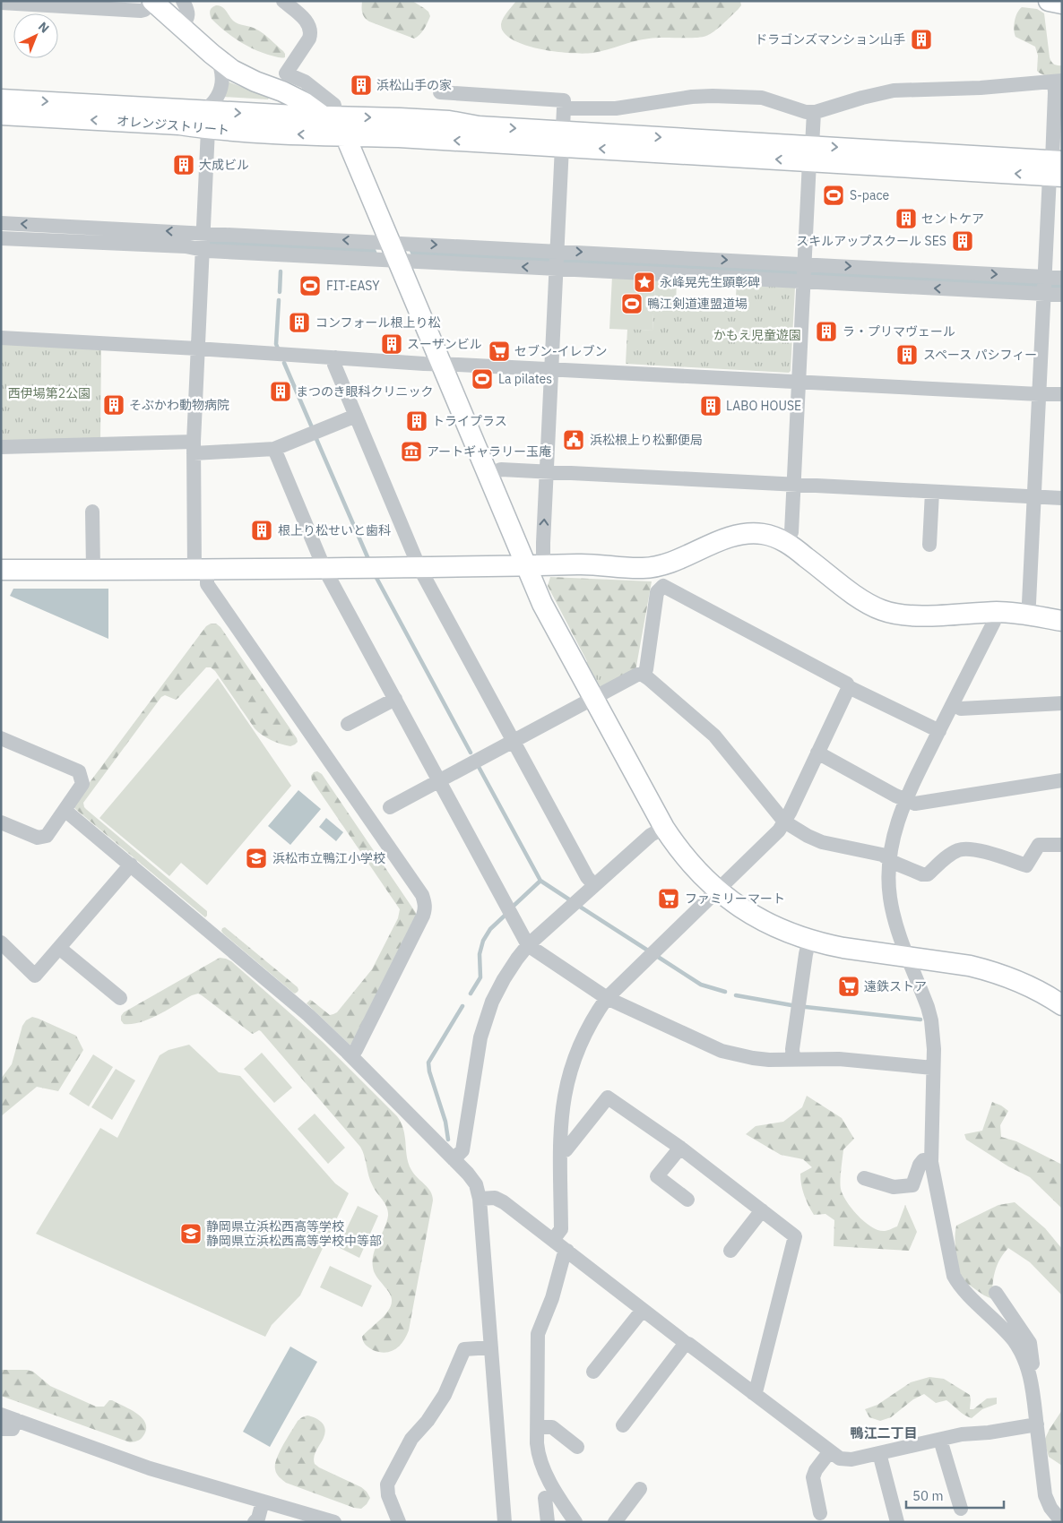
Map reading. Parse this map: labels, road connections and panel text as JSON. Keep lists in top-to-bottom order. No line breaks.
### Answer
{"streets":{"street":["オレンジストリート"]},"districts":["鴨江二丁目"],"parks":["かもえ児童遊園","西伊場第2公園"],"places":{"building":["ドラゴンズマンション山手","浜松山手の家","大成ビル","セントケア","スキルアップスクール SES","コンフォール根上り松","ラ・プリマヴェール","スーザンビル","スペース パシフィー","まつのき眼科クリニック","そぶかわ動物病院","LABO HOUSE","トライプラス","根上り松せいと歯科"],"sports":["S-pace","FIT-EASY","鴨江剣道連盟道場","La pilates"],"place":["永峰晃先生顕彰碑"],"supermarket":["セブン-イレブン","ファミリーマート","遠鉄ストア"],"public building":["浜松根上り松郵便局"],"museum":["アートギャラリー玉庵"],"school or university":["浜松市立鴨江小学校","静岡県立浜松西高等学校 静岡県立浜松西高等学校中等部"]},"scale_bar":"50 m","north":"top right"}
